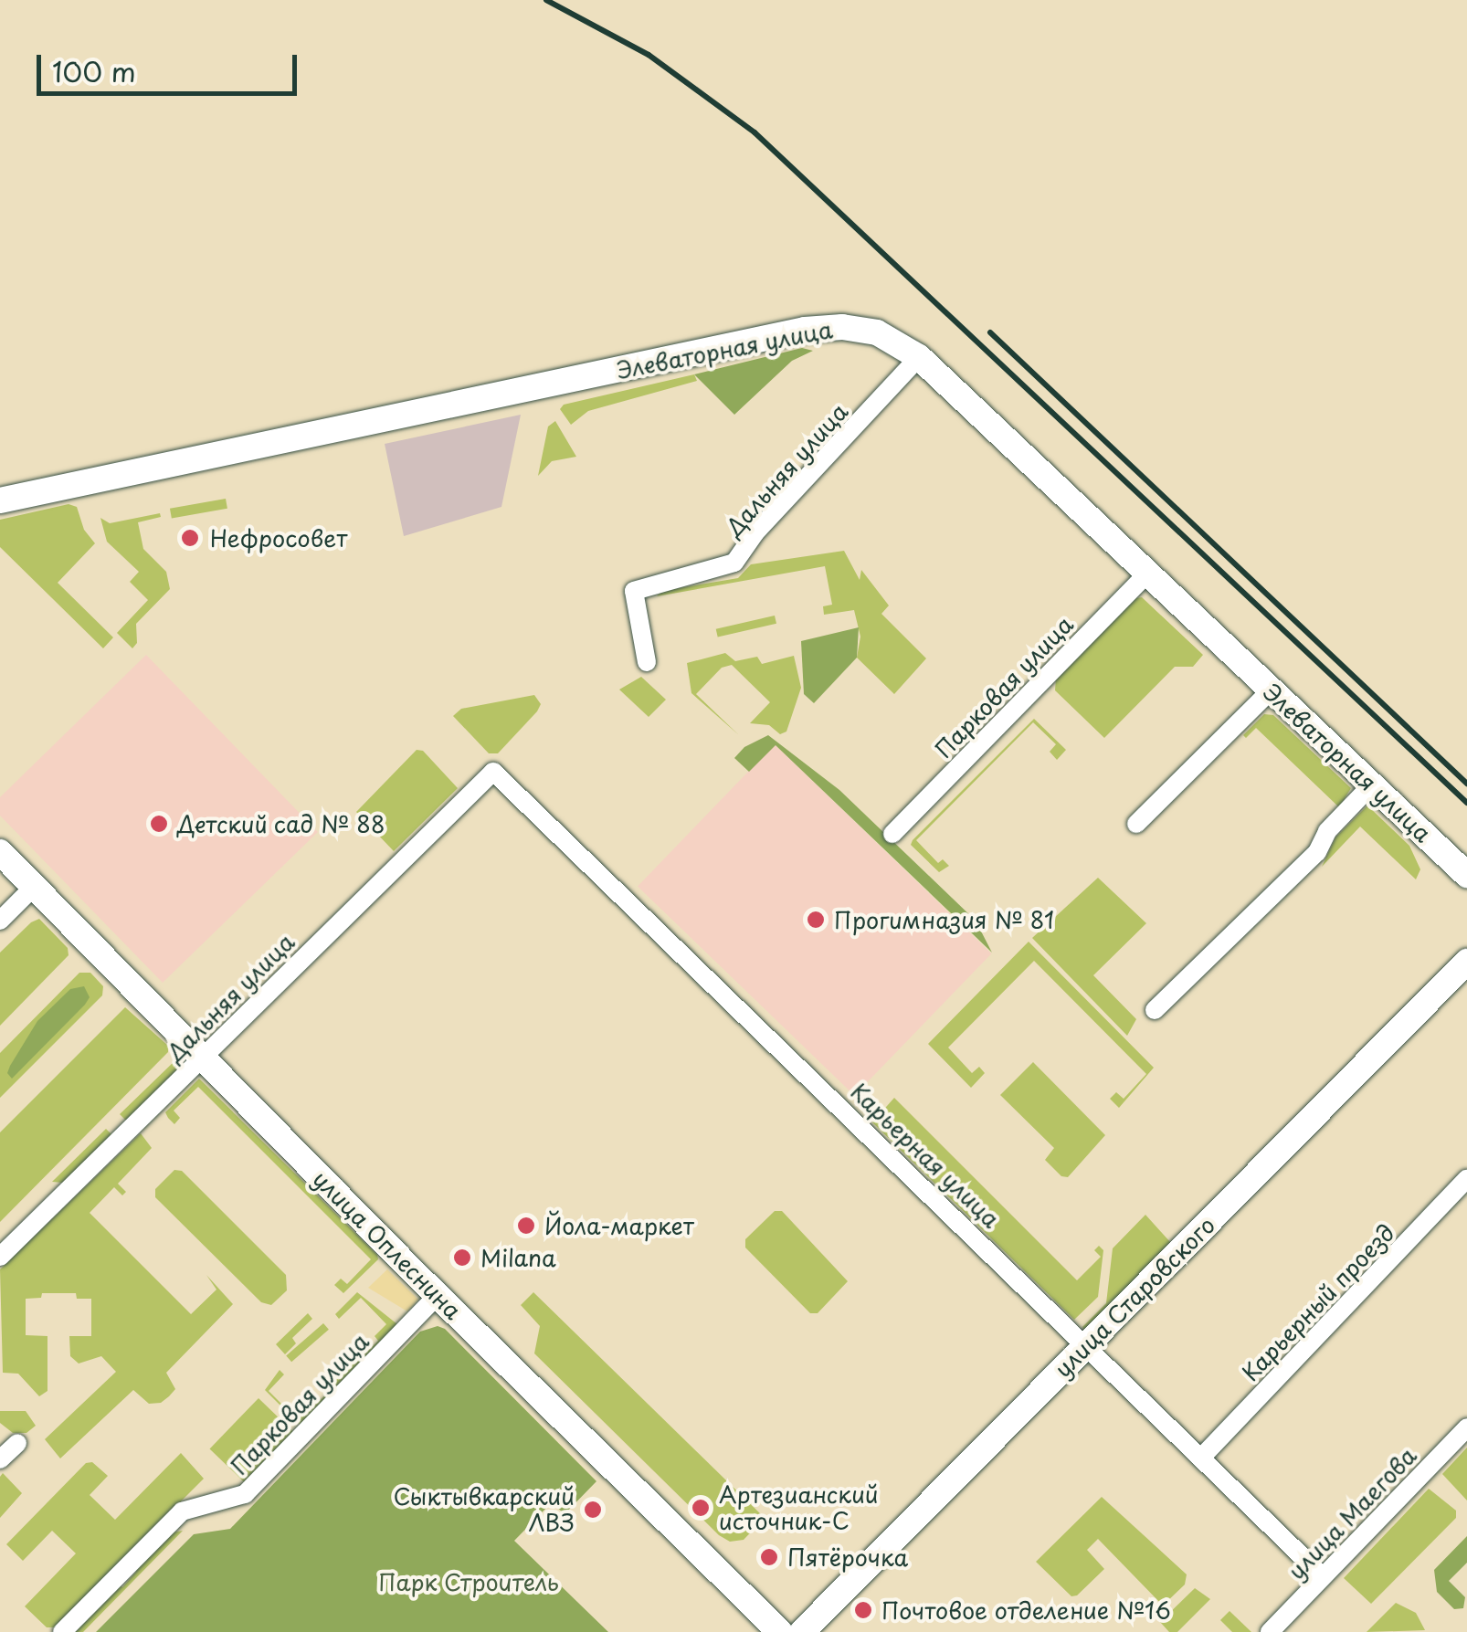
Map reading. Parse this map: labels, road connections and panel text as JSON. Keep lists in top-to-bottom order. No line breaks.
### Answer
{"streets":{"street":["Элеваторная улица","Дальняя улица","Парковая улица","Карьерная улица","улица Оплеснина","улица Старовского","Карьерный проезд","улица Маегова"]},"crossings":[["Элеваторная улица","Дальняя улица"],["Элеваторная улица","Парковая улица"],["Дальняя улица","Карьерная улица"],["Дальняя улица","улица Оплеснина"],["Парковая улица","улица Оплеснина"],["Карьерная улица","улица Старовского"],["Карьерная улица","Карьерный проезд"],["Карьерная улица","улица Маегова"]],"parks":["Парк Строитель"],"places":["Нефросовет","Детский сад № 88","Прогимназия № 81","Йола-маркет","Milana","Артезианский источник-С","Сыктывкарский ЛВЗ","Пятёрочка","Почтовое отделение №16"],"scale_bar":"100 m"}
